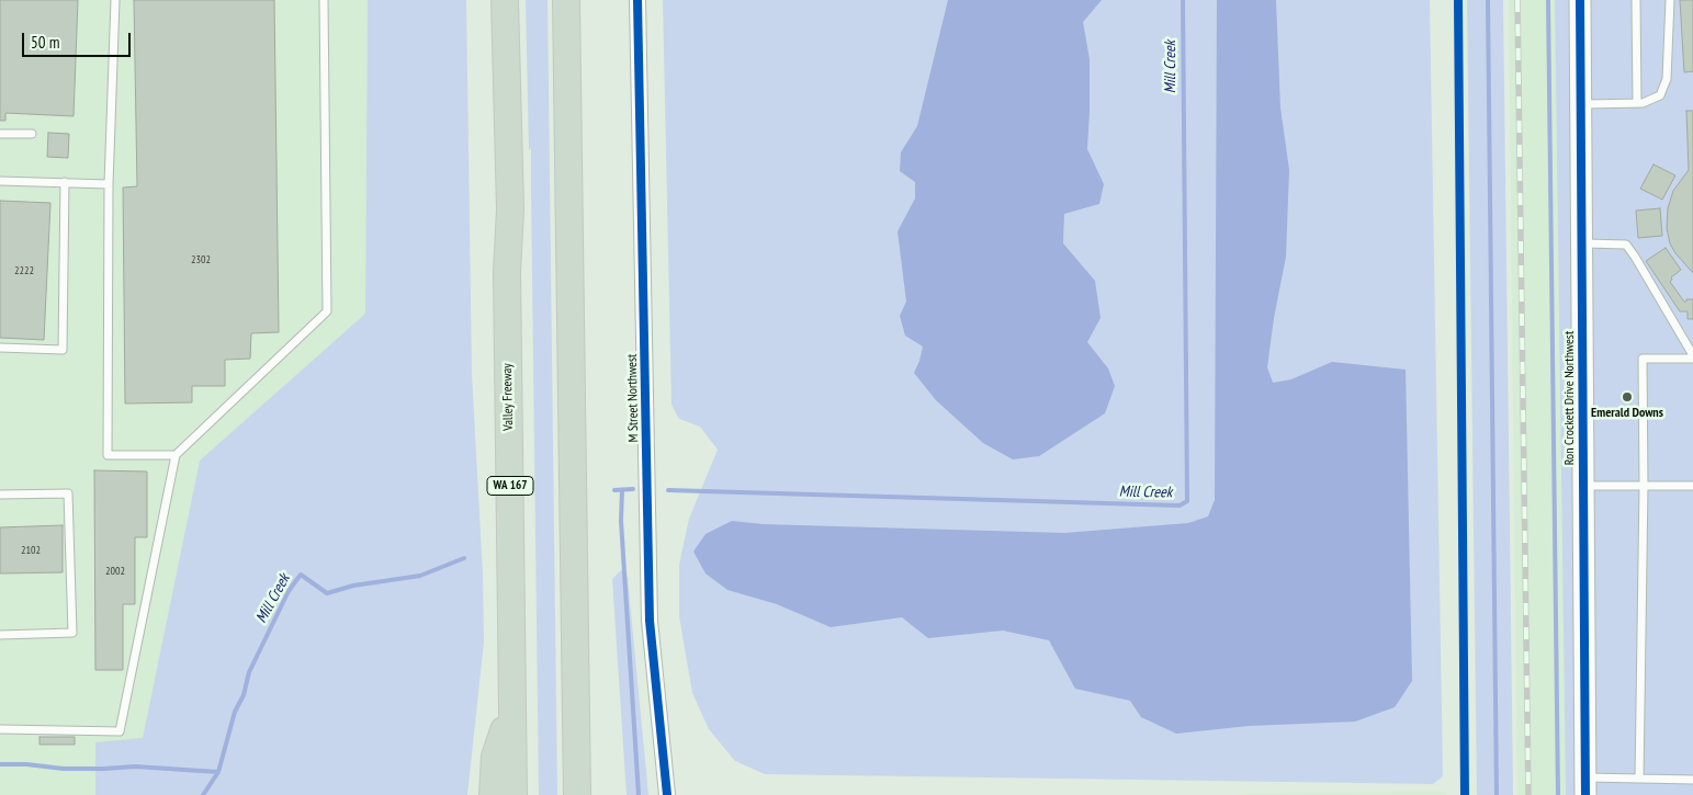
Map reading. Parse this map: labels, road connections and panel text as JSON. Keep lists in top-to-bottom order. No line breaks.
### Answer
{"streets":{"highway":["Valley Freeway","WA 167"],"street":["M Street Northwest","Ron Crockett Drive Northwest"]},"water":["Mill Creek"],"places":["Emerald Downs"],"house_numbers":["2302","2222","2102","2002"],"scale_bar":"50 m"}
